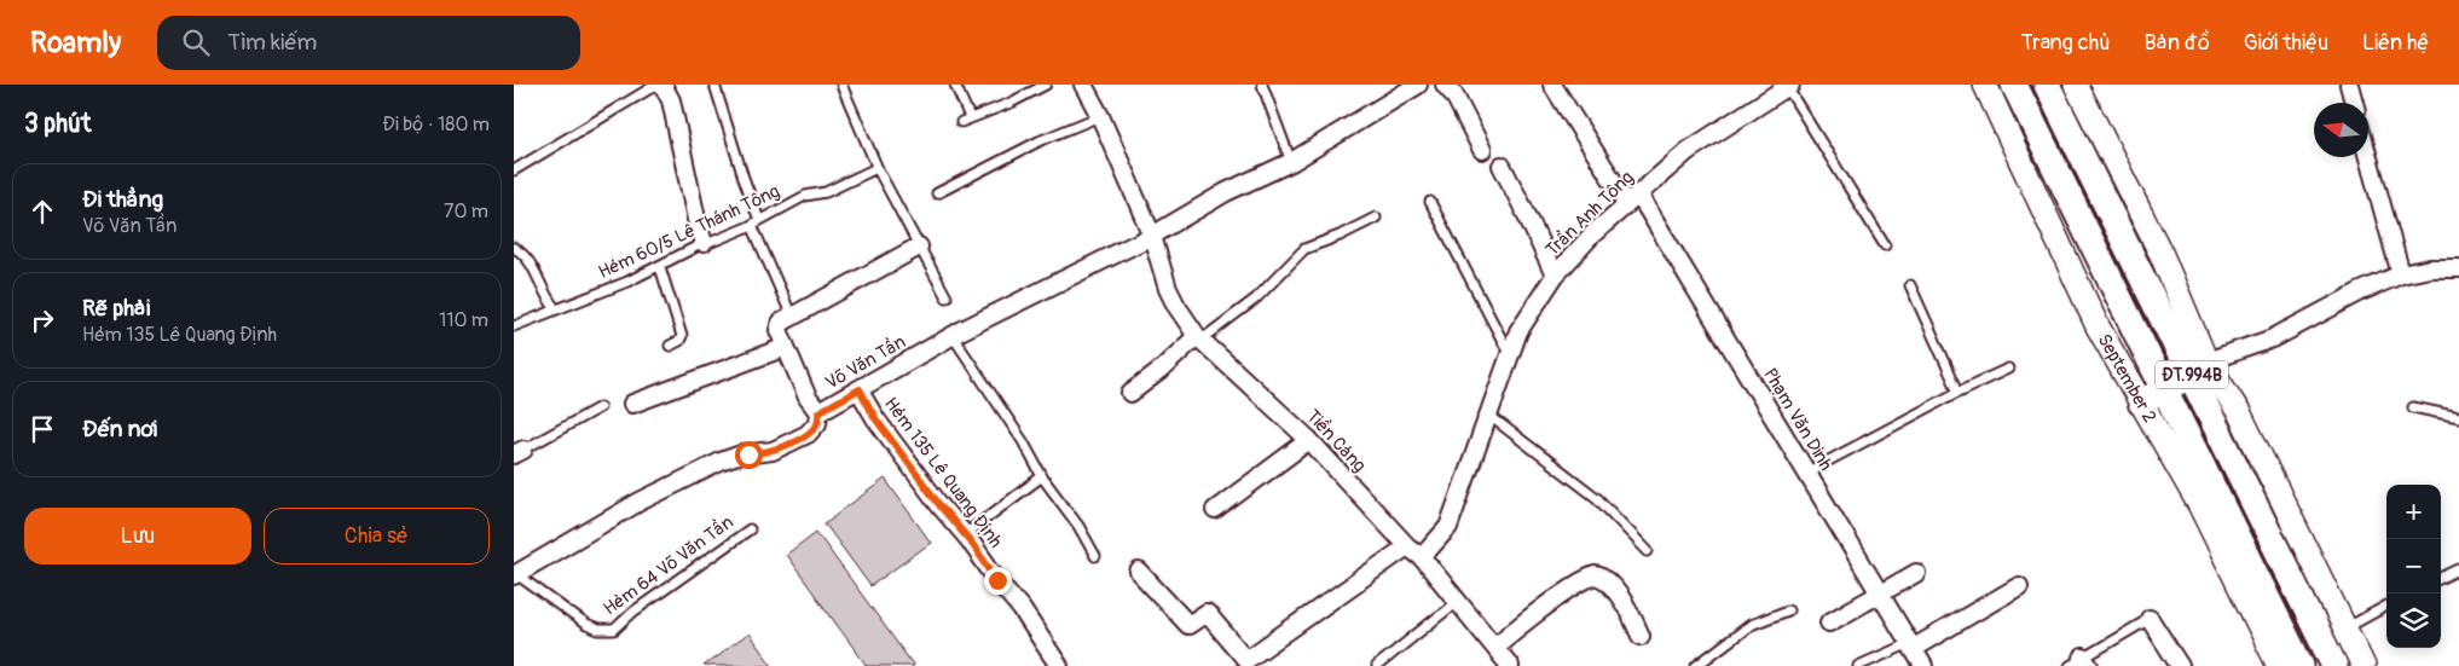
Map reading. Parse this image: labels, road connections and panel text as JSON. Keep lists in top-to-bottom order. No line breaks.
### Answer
{"streets":{"main road":["ĐT.994B","September 2"],"street":["Trần Anh Tông","Võ Văn Tần","Phạm Văn Dinh","Tiền Cảng","Hẻm 135 Lê Quang Định"],"lane":["Hẻm 60/5 Lê Thánh Tông","Hẻm 64 Võ Văn Tần"]},"crossings":[["Trần Anh Tông","Phạm Văn Dinh"],["Trần Anh Tông","Tiền Cảng"],["Võ Văn Tần","Tiền Cảng"],["Võ Văn Tần","Hẻm 135 Lê Quang Định"],["Võ Văn Tần","Hẻm 64 Võ Văn Tần"]],"north":"left","page":{"header":"Roamly","search":"Tìm kiếm","nav":["Trang chủ","Bản đồ","Giới thiệu","Liên hệ"],"heading":["3 phút","Đi bộ · 180 m"],"list":[["Đi thẳng","Võ Văn Tần","70 m"],["Rẽ phải","Hẻm 135 Lê Quang Định","110 m"],"Đến nơi"],"map_buttons":["+","−"],"buttons":["Lưu","Chia sẻ"]}}
